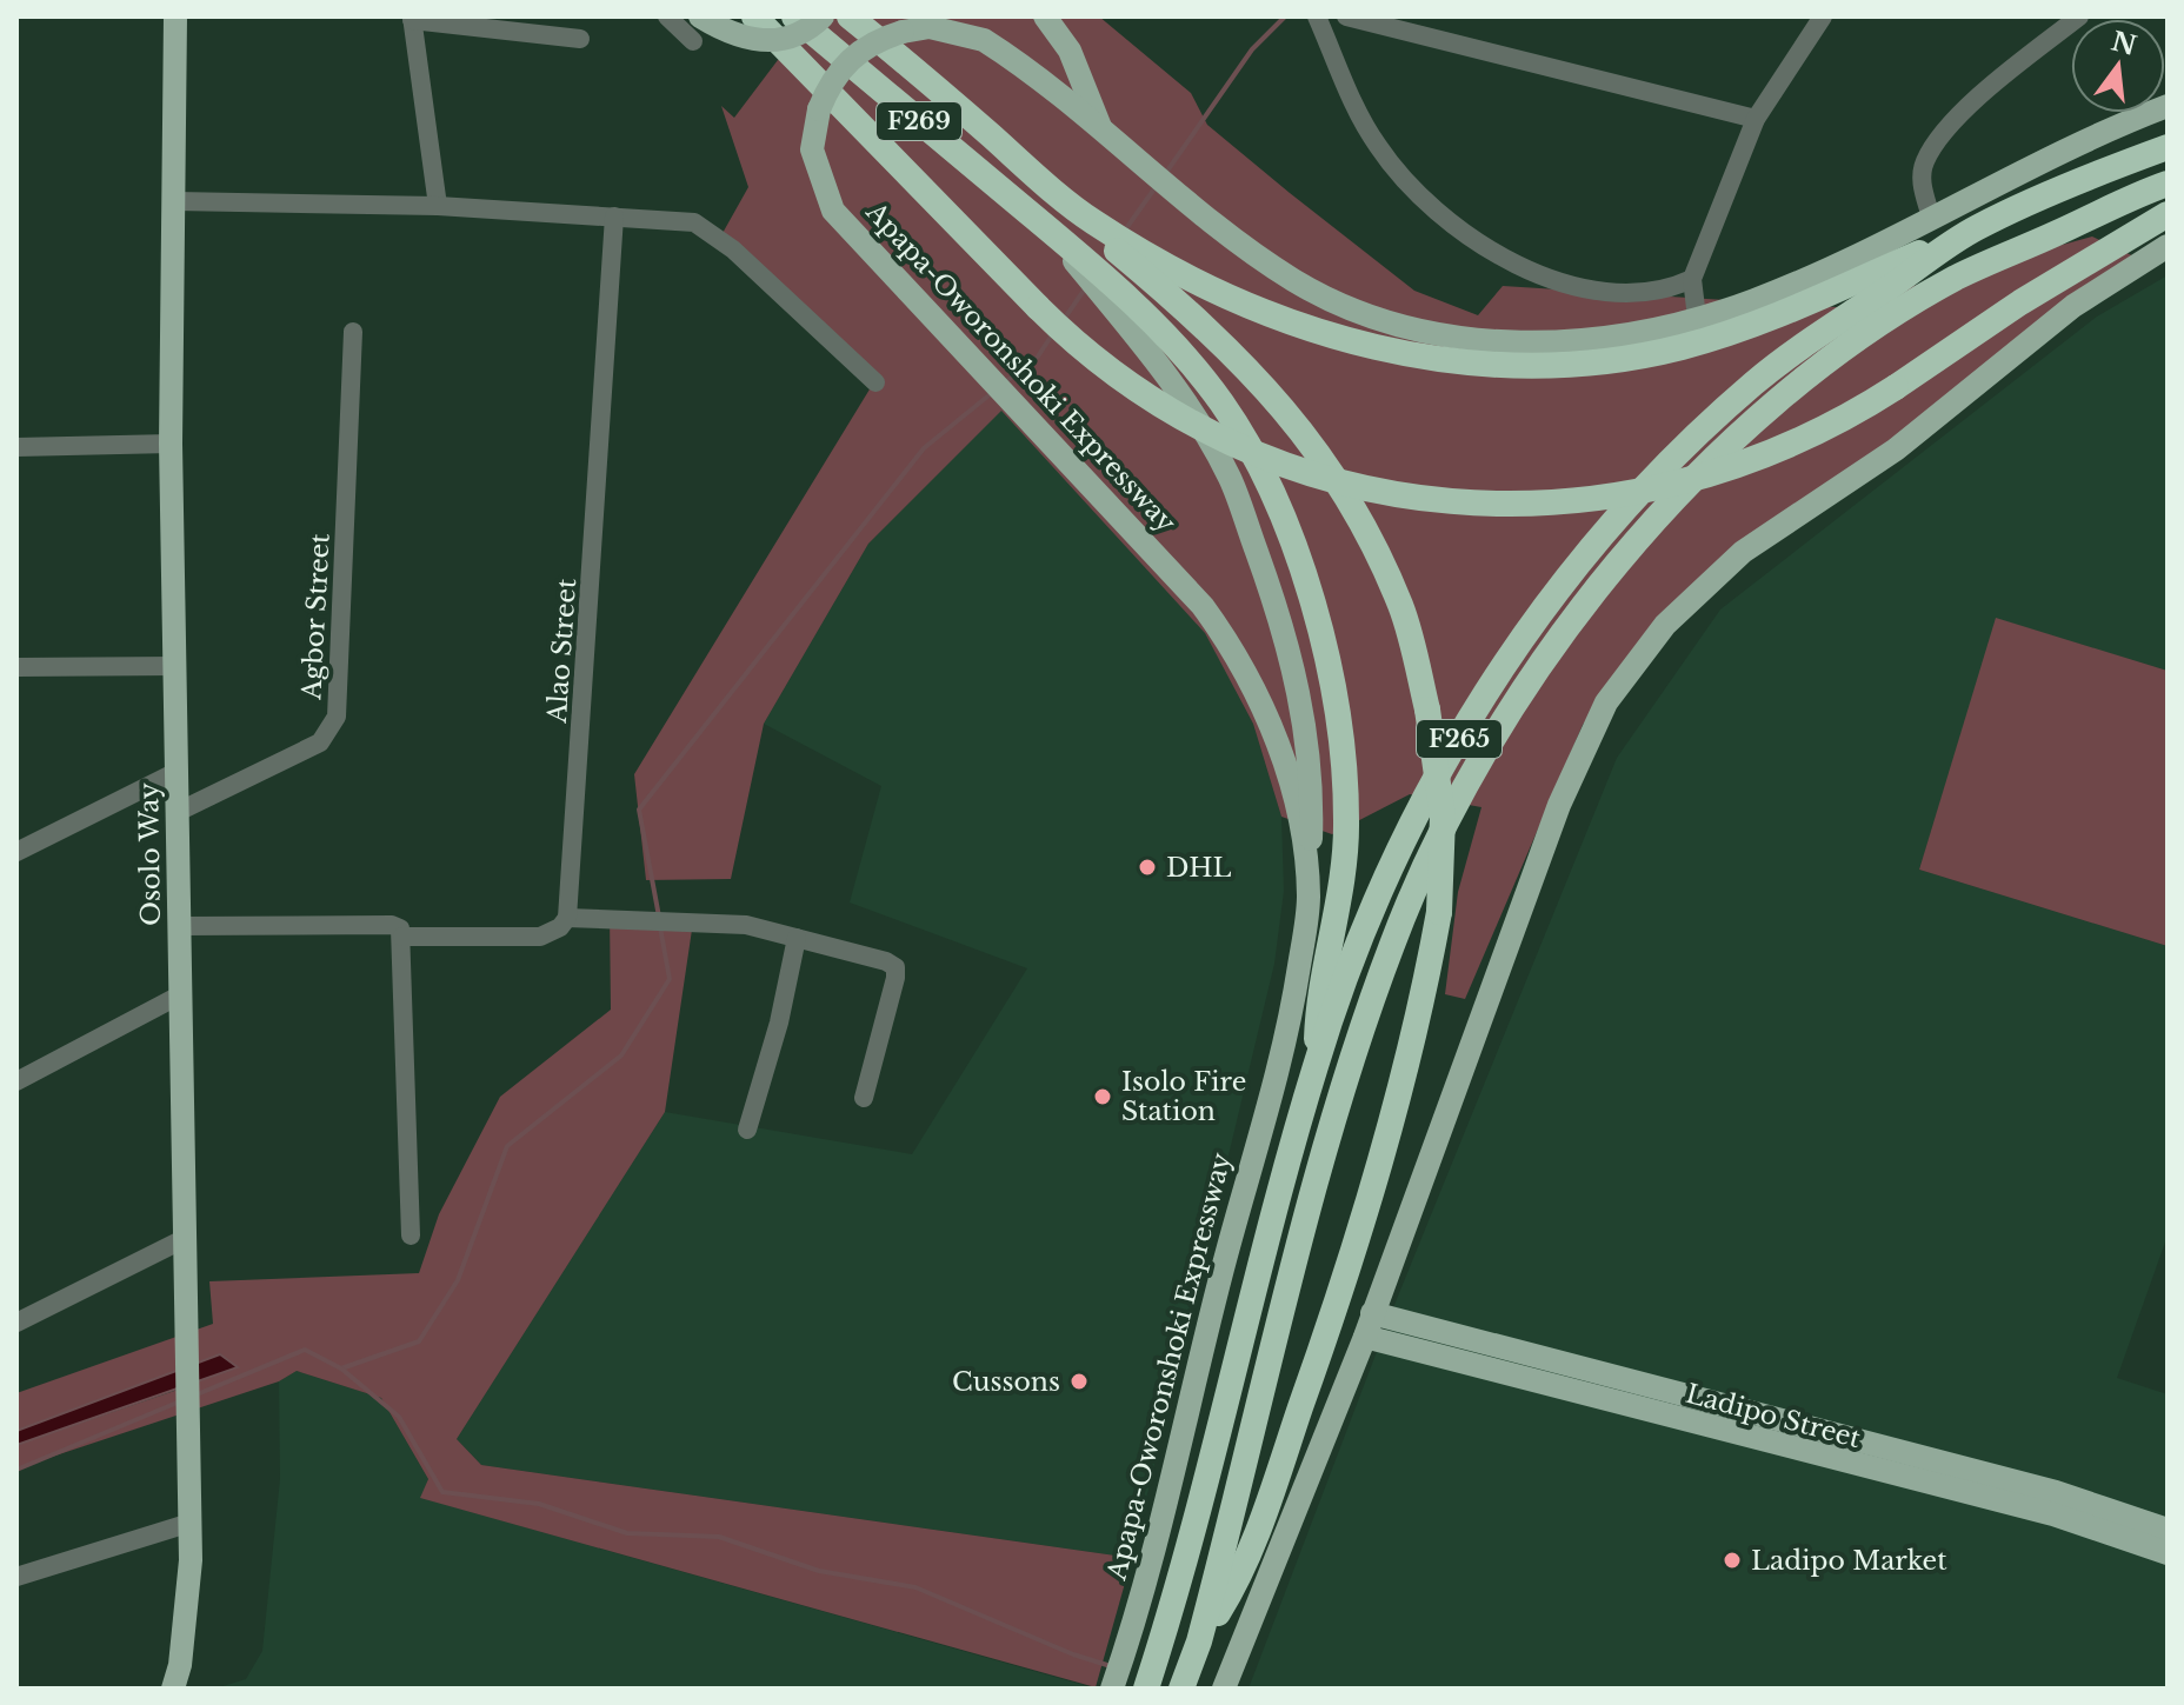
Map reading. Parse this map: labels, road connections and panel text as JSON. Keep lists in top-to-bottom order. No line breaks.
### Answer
{"streets":{"highway":["F269","F265"],"main road":["Apapa-Oworonshoki Expressway","Osolo Way","Ladipo Street"],"street":["Agbor Street","Alao Street"]},"crossings":[["Agbor Street","Osolo Way"]],"places":["DHL","Isolo Fire Station","Cussons","Ladipo Market"],"north":"top"}
